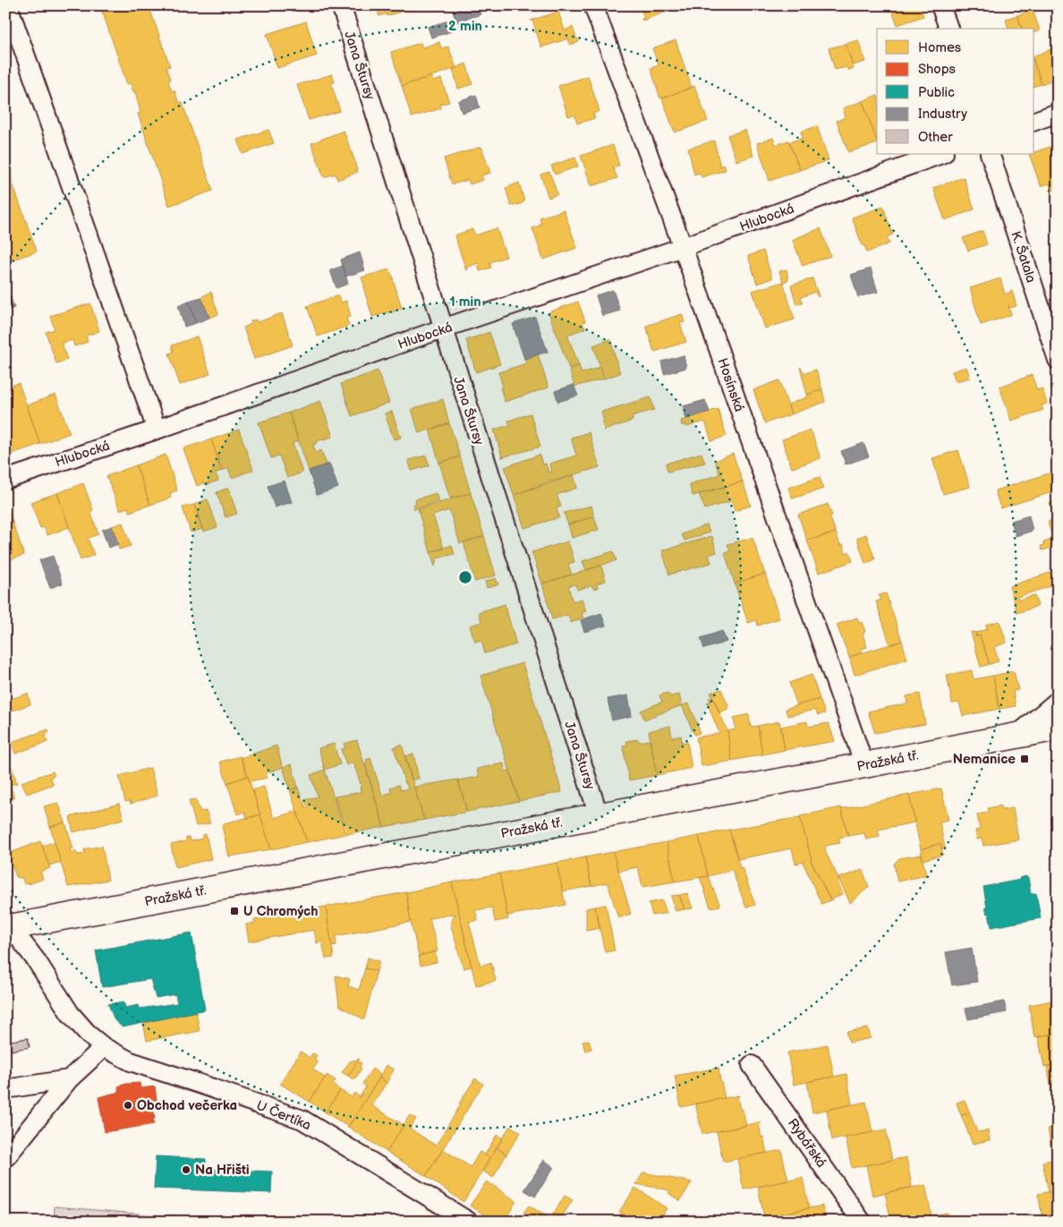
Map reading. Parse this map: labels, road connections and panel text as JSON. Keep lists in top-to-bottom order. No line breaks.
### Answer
{"streets":{"main road":["Pražská tř."],"street":["Jana Štursy","Hlubocká","K. Šatala","Hosínská","U Čertíka","Rybářská"]},"crossings":[["Jana Štursy","Hlubocká"],["Jana Štursy","Pražská tř."],["Hlubocká","Hosínská"],["Hosínská","Pražská tř."],["Pražská tř.","U Čertíka"]],"places":{"transit":["Nemanice","U Chromých"],"other":["Obchod večerka","Na Hřišti"]},"legend":["Homes","Shops","Public","Industry","Other"],"rings":["2 min","1 min"]}
